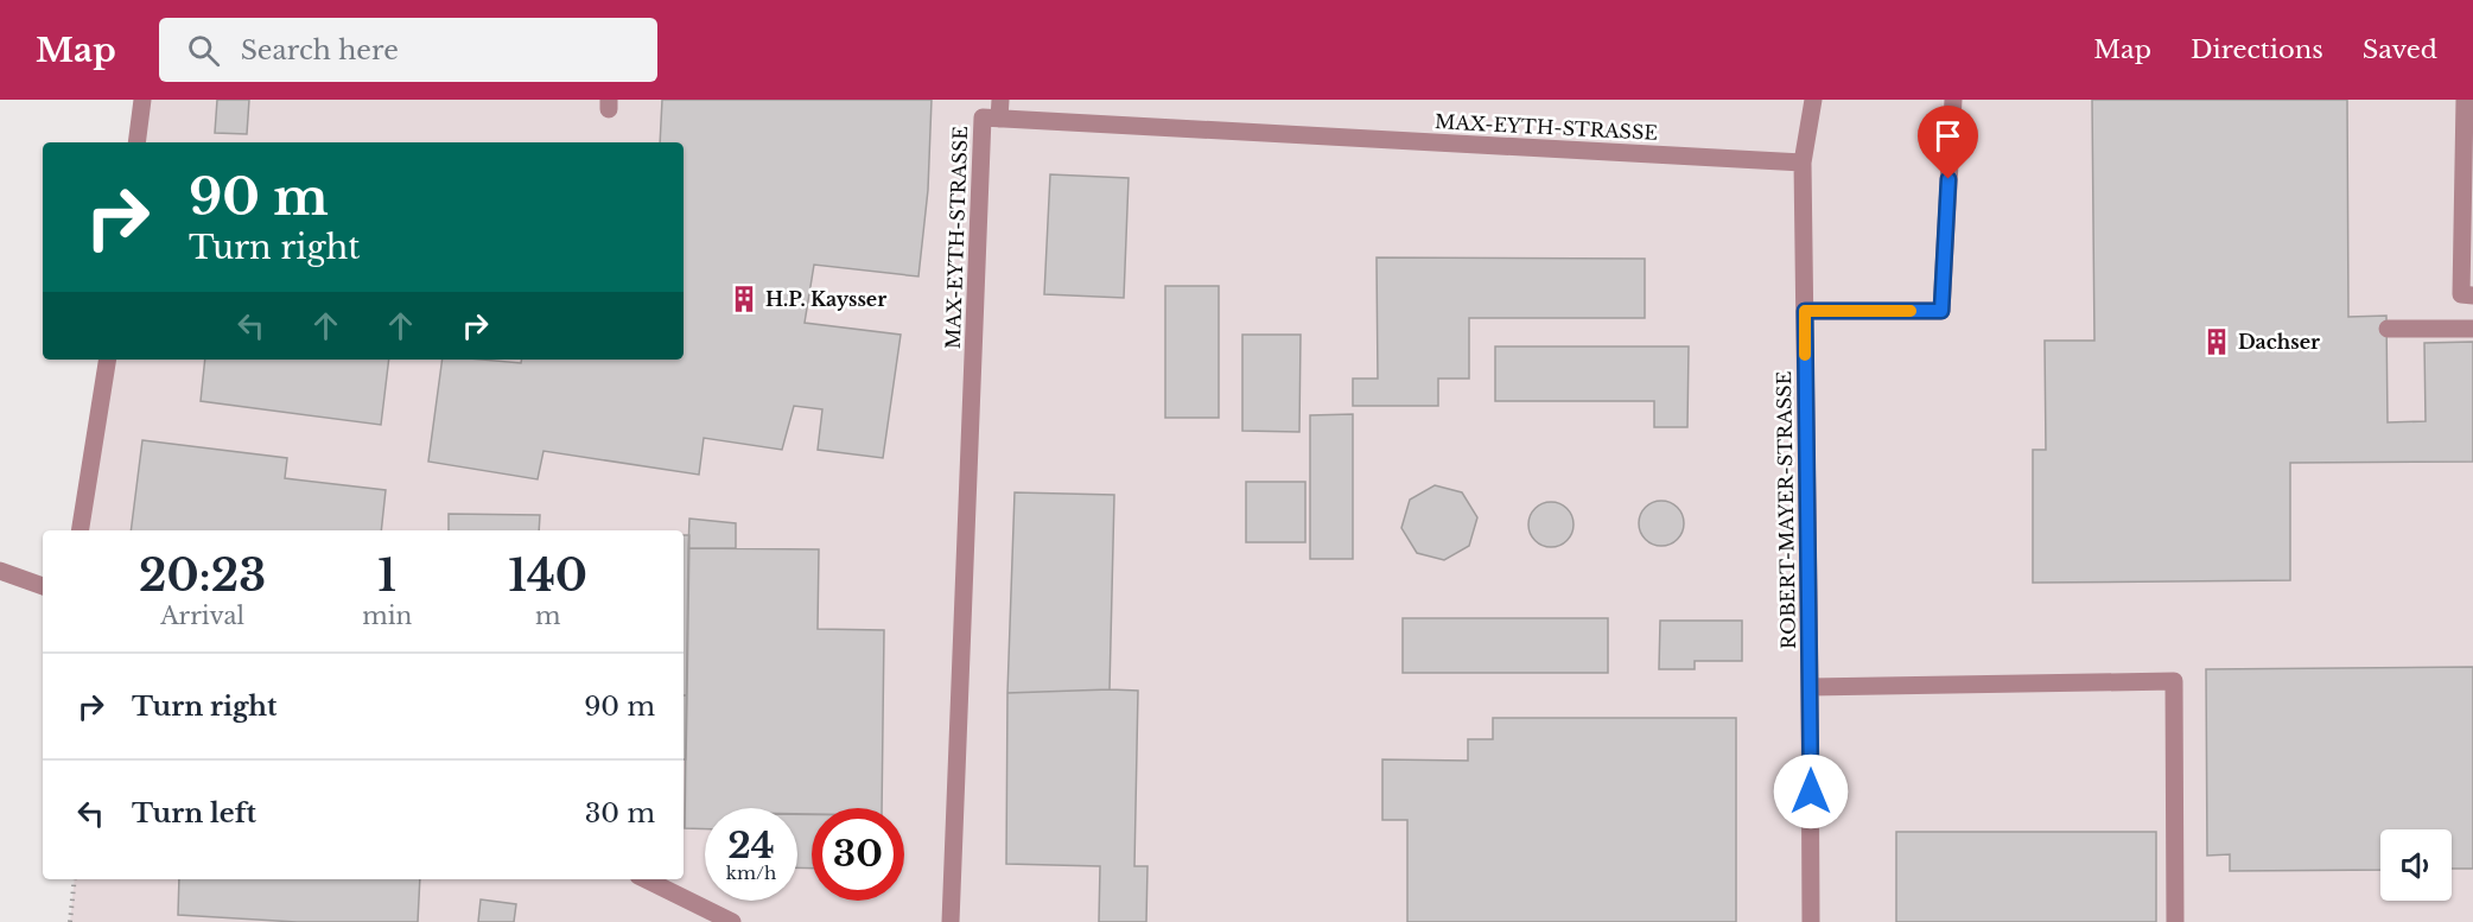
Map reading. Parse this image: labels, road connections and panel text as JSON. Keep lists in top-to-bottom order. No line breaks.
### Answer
{"streets":{"street":["MAX-EYTH-STRASSE","ROBERT-MAYER-STRASSE"]},"crossings":[["MAX-EYTH-STRASSE","ROBERT-MAYER-STRASSE"]],"places":{"building":["H.P. Kaysser","Dachser"]},"page":{"header":"Map","search":"Search here","nav":["Map","Directions","Saved"],"turn":["90 m","Turn right"],"eta":["20:23","Arrival","1","min","140","m"],"list":[{"name":"Turn right","value":"90 m"},{"name":"Turn left","value":"30 m"}],"speed":"24 km/h","limit":"30"}}
